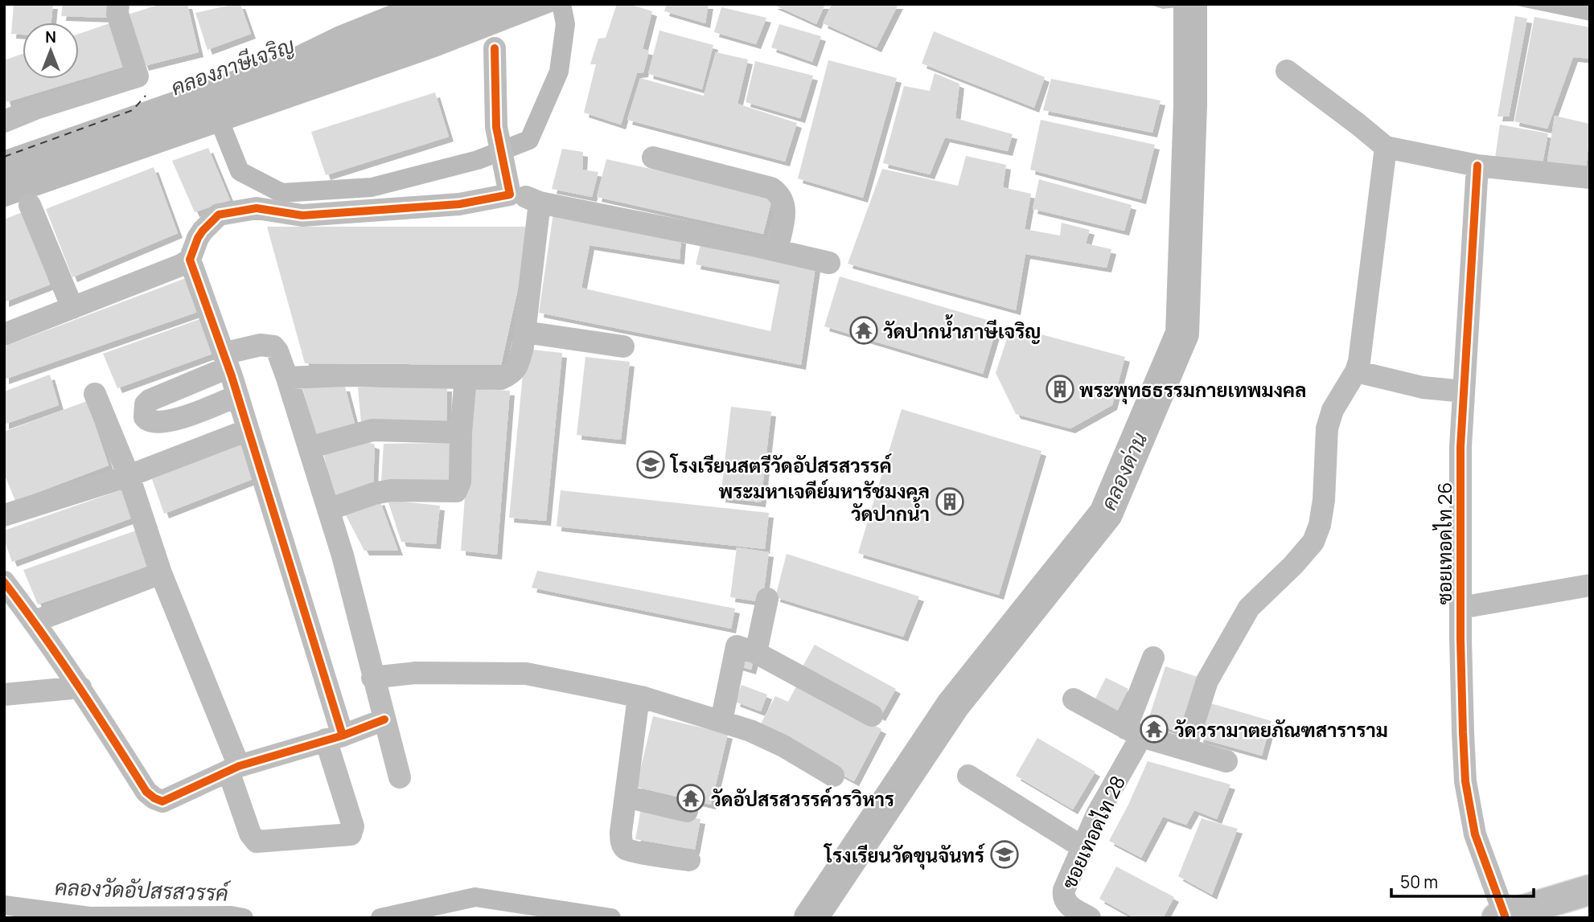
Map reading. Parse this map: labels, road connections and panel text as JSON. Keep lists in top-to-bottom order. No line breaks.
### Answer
{"streets":{"street":["ซอยเทอดไท 26","ซอยเทอดไท 28"]},"water":["คลองภาษีเจริญ","คลองด่าน","คลองวัดอัปสรสวรรค์"],"places":{"temple":["วัดปากน้ำภาษีเจริญ","วัดวรามาตยภัณฑสาราราม","วัดอัปสรสวรรค์วรวิหาร"],"building":["พระพุทธธรรมกายเทพมงคล","พระมหาเจดีย์มหารัชมงคล วัดปากน้ำ"],"school or university":["โรงเรียนสตรีวัดอัปสรสวรรค์","โรงเรียนวัดขุนจันทร์"]},"scale_bar":"50 m","north":"top"}
